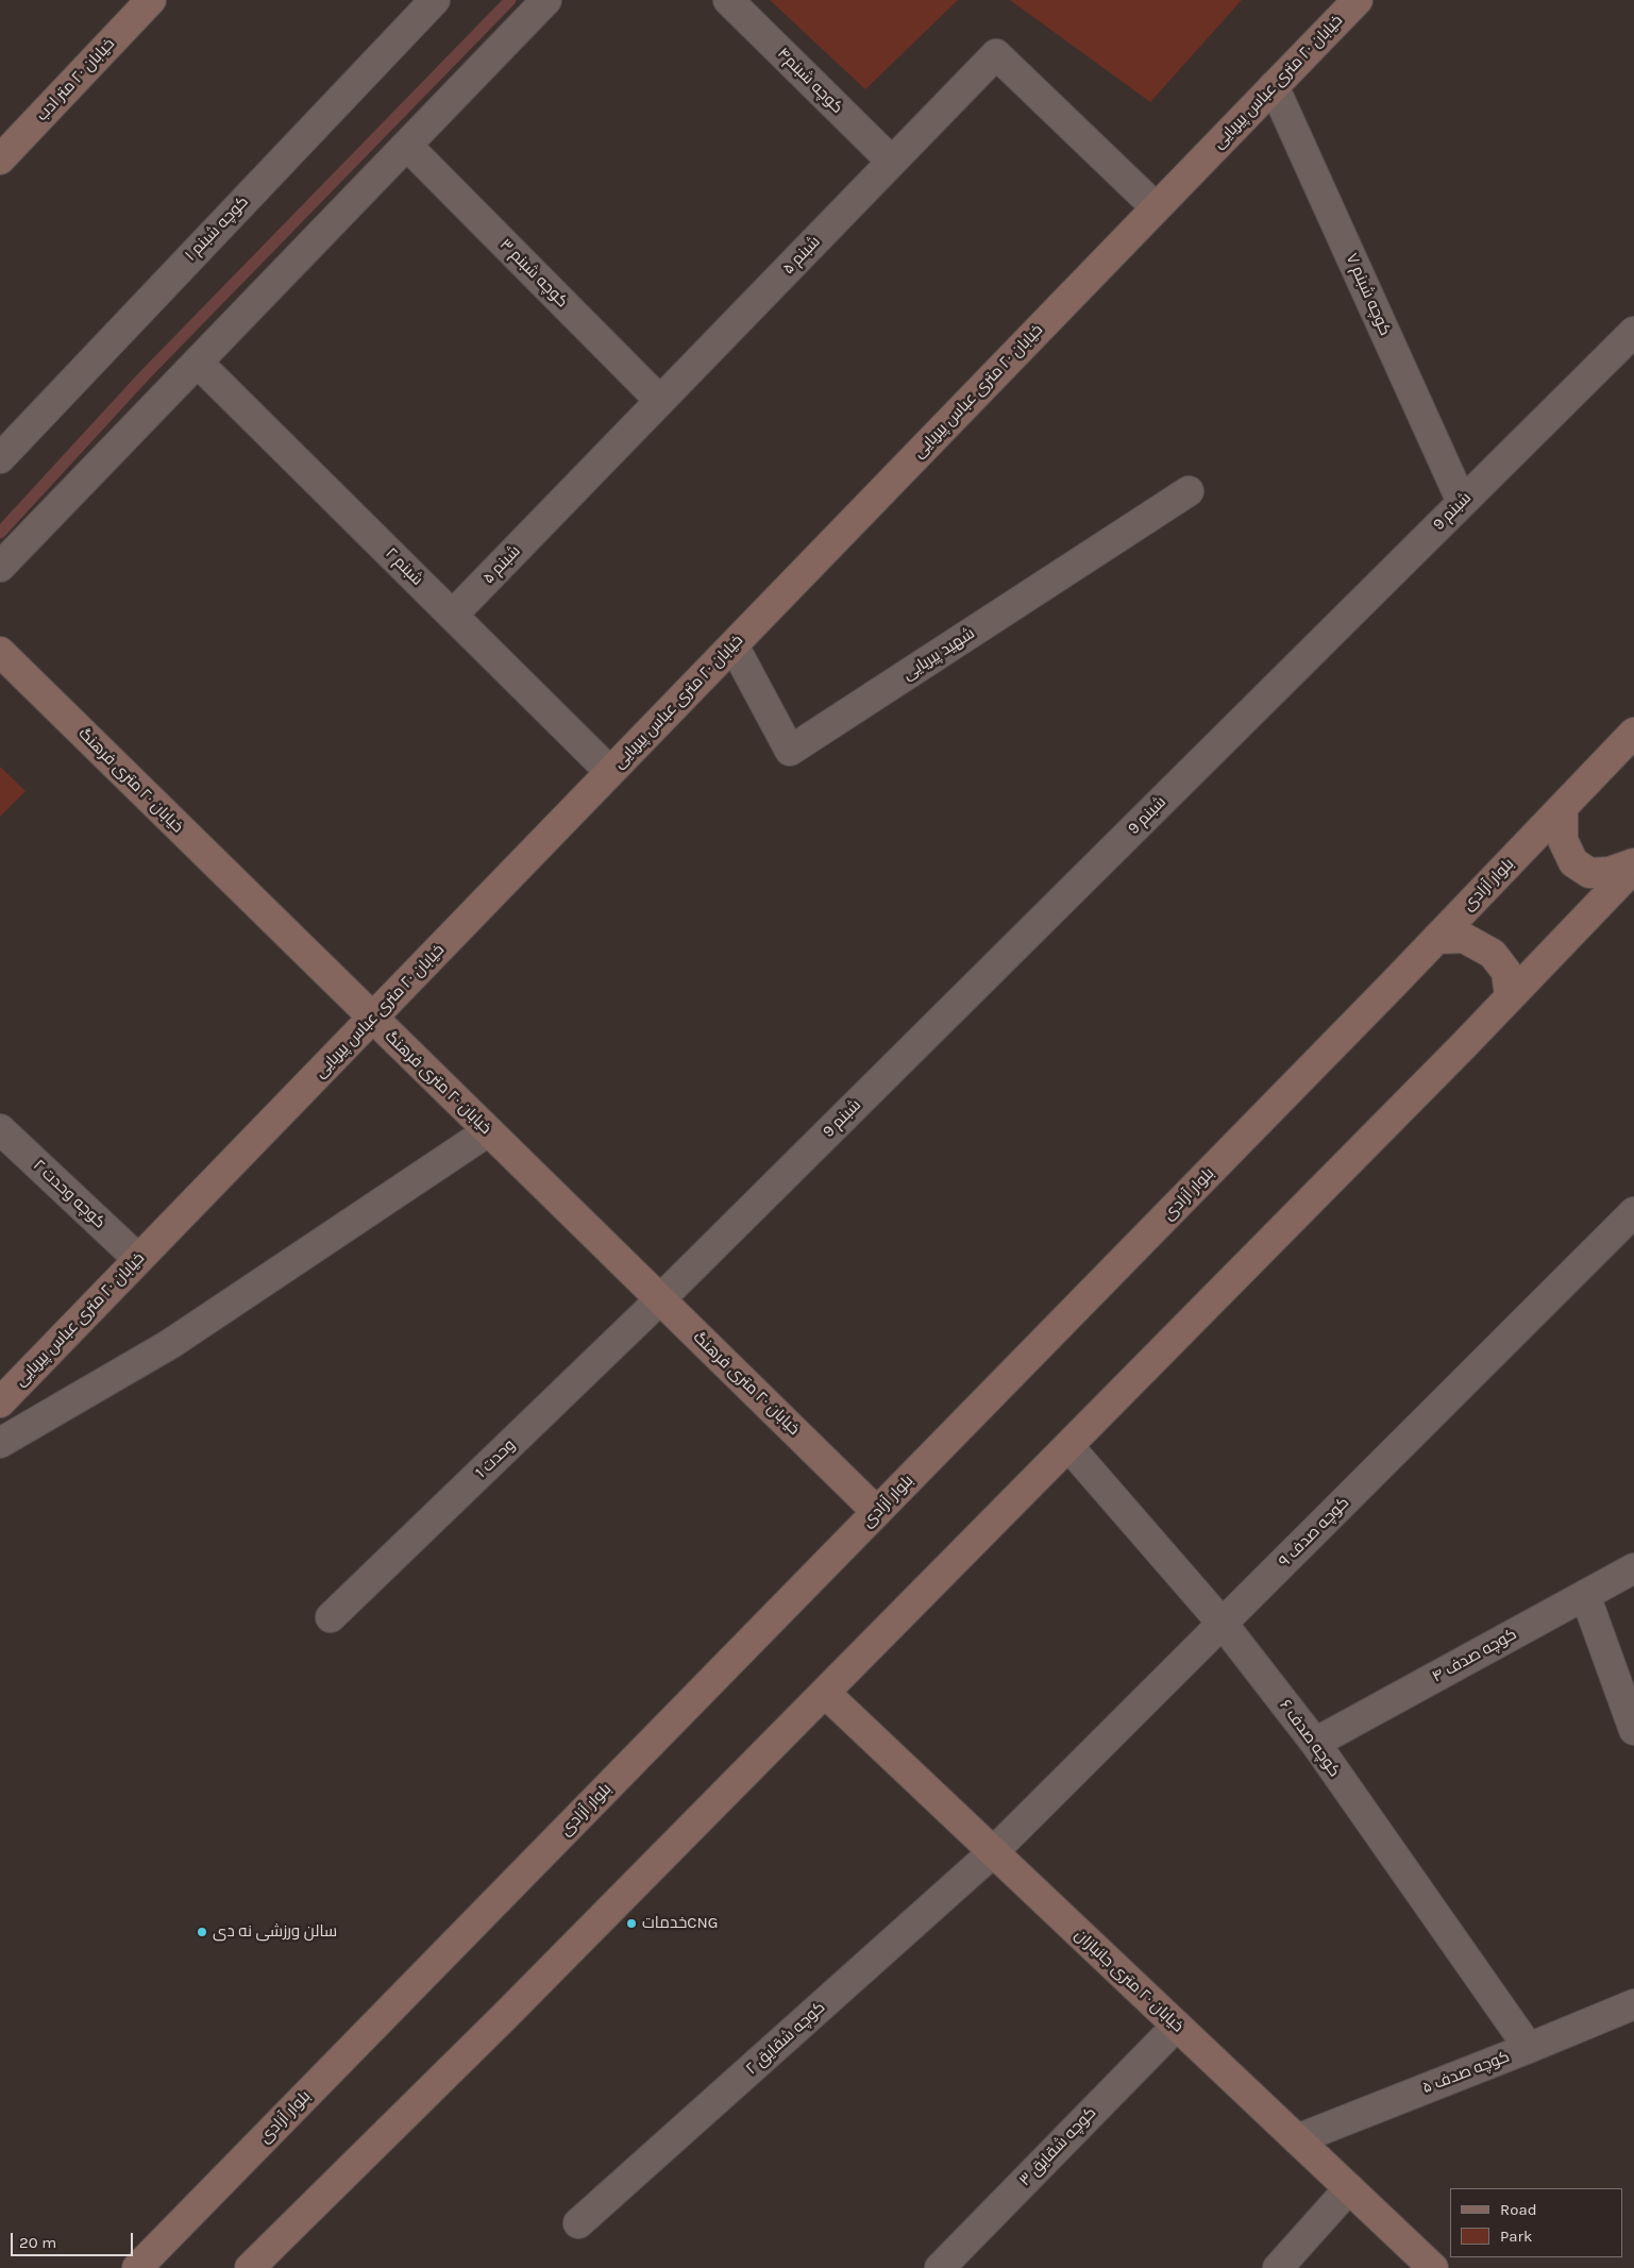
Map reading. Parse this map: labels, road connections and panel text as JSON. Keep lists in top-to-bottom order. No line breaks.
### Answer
{"streets":{"main road":["خیابان ۲۰ متر ادب","خیابان ۲۰ متری عباس پیریایی","خیابان ۲۰ متری فرهنگ","بلوار آزادی","خیابان ۲۰ متری جانبازان"],"street":["کوچه شبنم۴","کوچه شبنم ۱","شبنم ۵","کوچه شبنم ۳","کوچه شبنم ۷","شبنم 9","شبنم ۲","شهید پیریایی","کوچه وحدت ۲","وحدت 1","کوچه صدف ۹","کوچه صدف ۴","کوچه صدف ۶","کوچه شقایق ۲","کوچه صدف ۵","کوچه شقایق ۳"]},"crossings":[["کوچه شبنم۴","شبنم ۵"],["خیابان ۲۰ متری عباس پیریایی","شبنم ۵"],["خیابان ۲۰ متری عباس پیریایی","کوچه شبنم ۷"],["خیابان ۲۰ متری عباس پیریایی","شبنم ۲"],["خیابان ۲۰ متری عباس پیریایی","شهید پیریایی"],["خیابان ۲۰ متری عباس پیریایی","خیابان ۲۰ متری فرهنگ"],["خیابان ۲۰ متری عباس پیریایی","کوچه وحدت ۲"],["شبنم ۵","کوچه شبنم ۳"],["شبنم ۵","شبنم ۲"],["کوچه شبنم ۷","شبنم 9"],["شبنم 9","خیابان ۲۰ متری فرهنگ"],["شبنم 9","وحدت 1"],["خیابان ۲۰ متری فرهنگ","بلوار آزادی"],["خیابان ۲۰ متری فرهنگ","وحدت 1"],["کوچه صدف ۹","کوچه صدف ۶"],["کوچه صدف ۹","خیابان ۲۰ متری جانبازان"],["کوچه صدف ۹","کوچه شقایق ۲"],["کوچه صدف ۴","کوچه صدف ۶"],["کوچه صدف ۶","کوچه صدف ۵"],["خیابان ۲۰ متری جانبازان","کوچه شقایق ۲"],["خیابان ۲۰ متری جانبازان","کوچه صدف ۵"],["خیابان ۲۰ متری جانبازان","کوچه شقایق ۳"]],"places":["خدماتCNG","سالن ورزشی نه دی"],"legend":["Road","Park"],"scale_bar":"20 m"}
